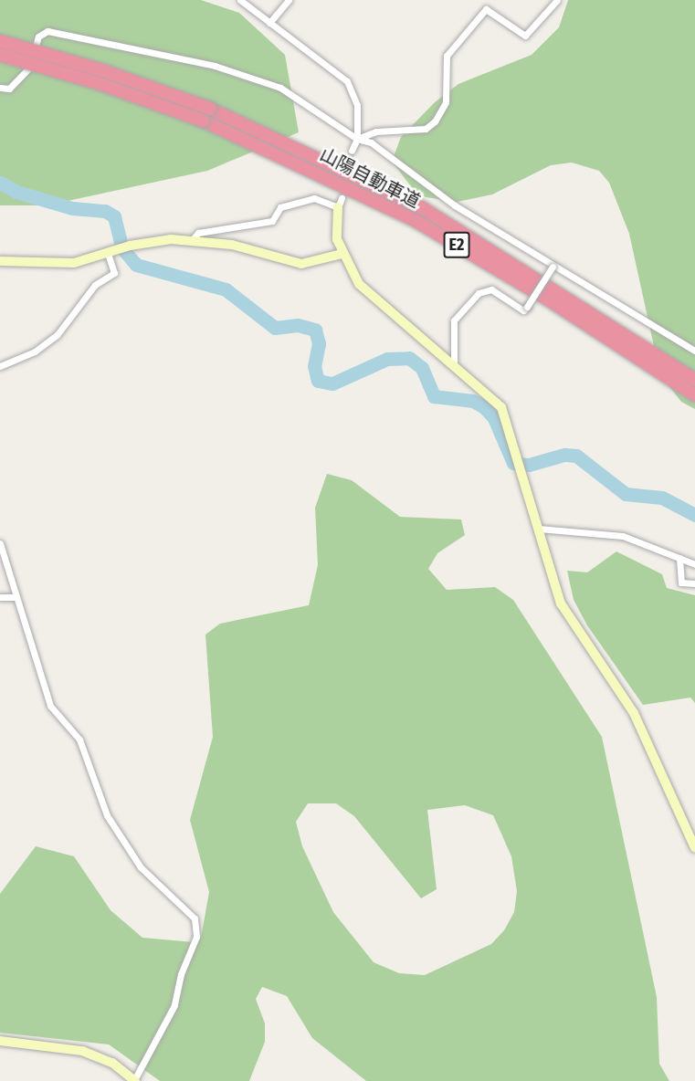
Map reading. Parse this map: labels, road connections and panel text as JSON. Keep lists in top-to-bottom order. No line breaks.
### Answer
{"streets":{"highway":["山陽自動車道","E2"]}}
